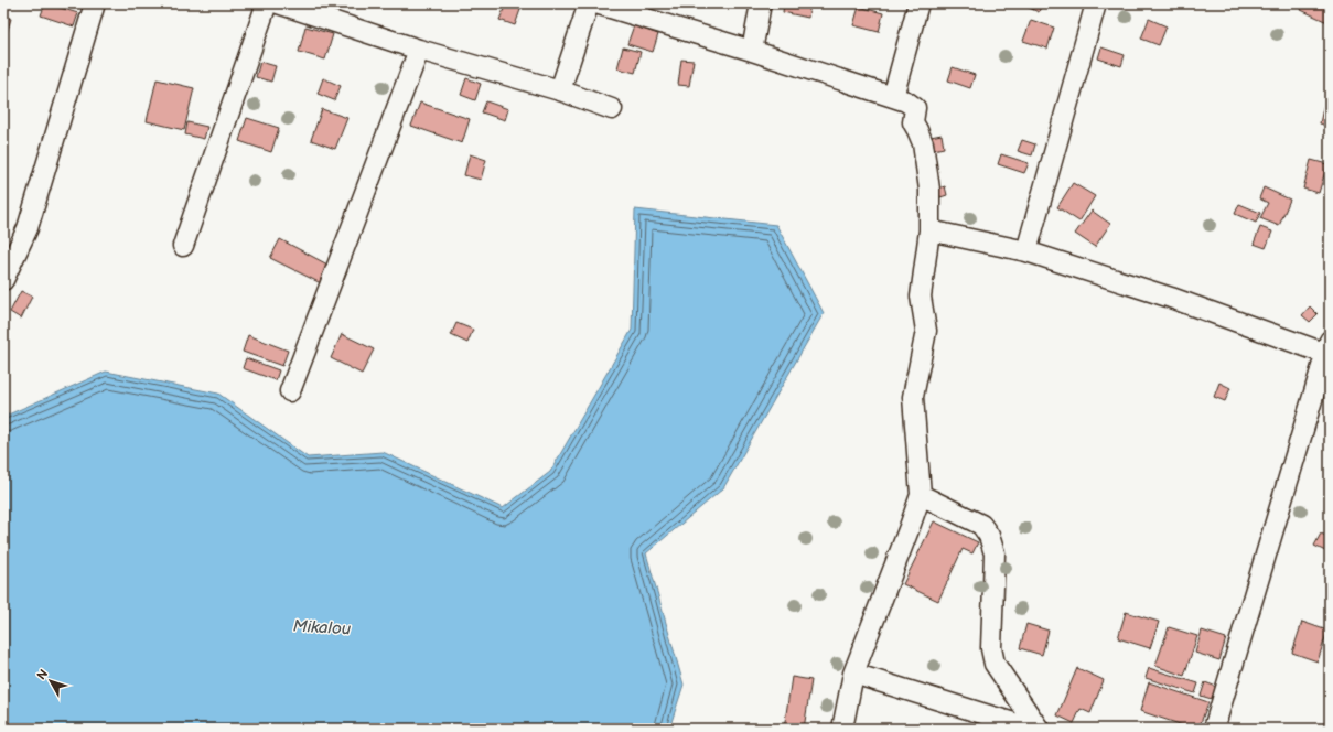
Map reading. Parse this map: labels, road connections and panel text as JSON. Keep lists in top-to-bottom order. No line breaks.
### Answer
{"water":["Mikalou"],"north":"top left"}
